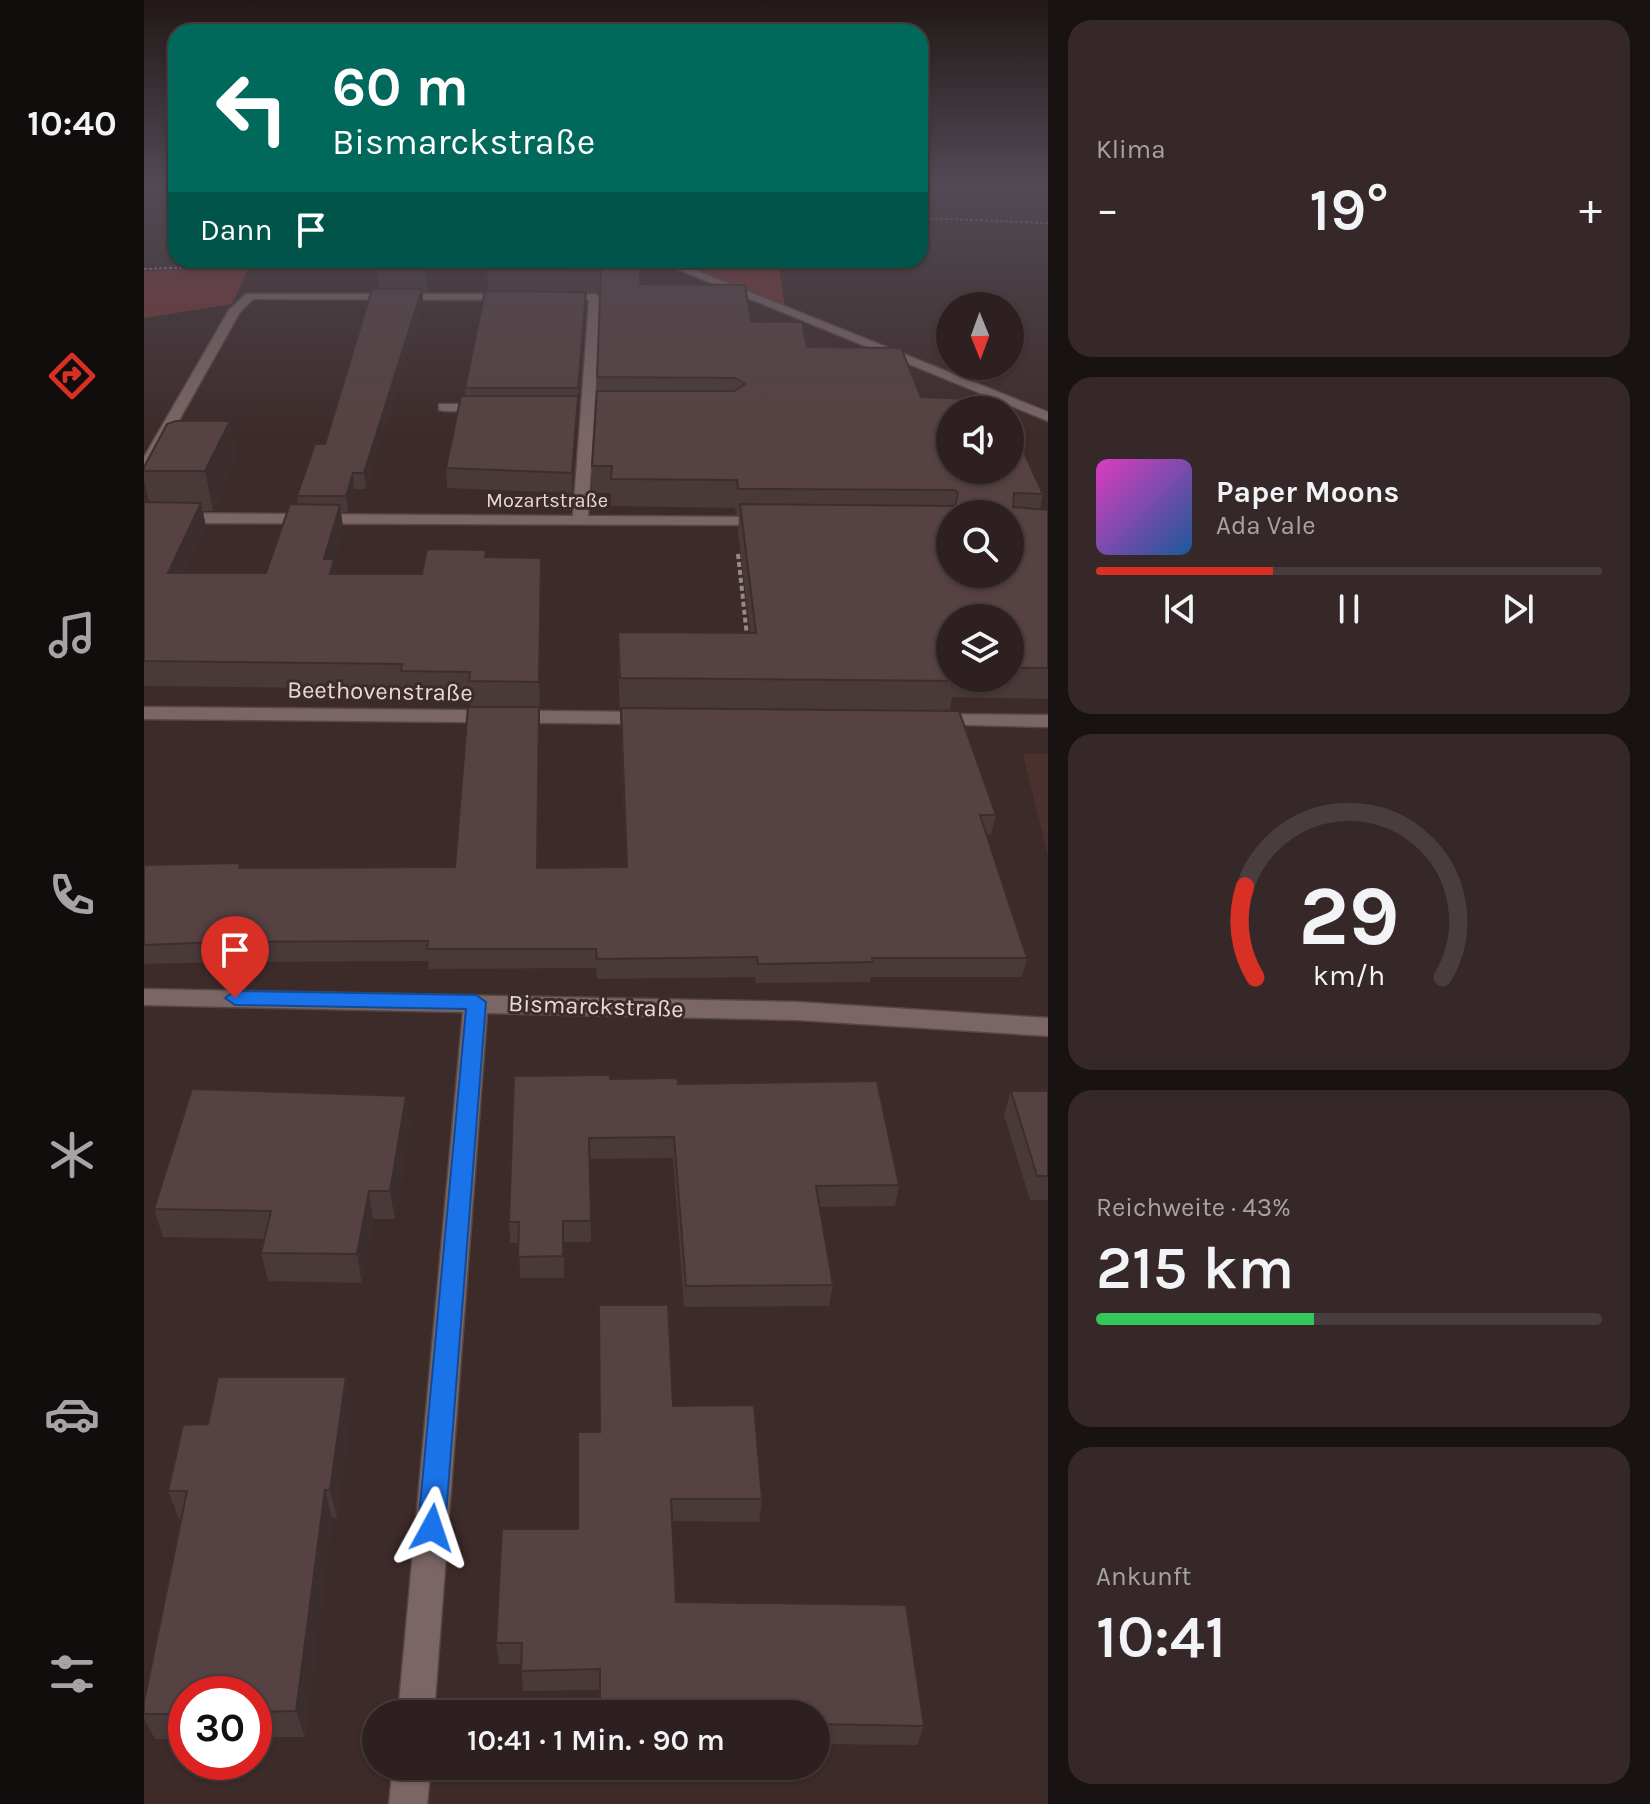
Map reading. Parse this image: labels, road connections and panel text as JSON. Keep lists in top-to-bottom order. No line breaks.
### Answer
{"streets":{"street":["Mozartstraße","Beethovenstraße","Bismarckstraße"]},"north":"bottom","page":{"tabs":"10:40","tile":["Klima",["Reichweite · 43%","215 km"],["Ankunft","10:41"]],"turn":["60 m","Bismarckstraße"],"heat":["−","19°","+"],"then":"Dann","song":["Paper Moons","Ada Vale"],"limit":"30","trip":"10:41 · 1 Min. · 90 m","gauge":["29","km/h"]}}
